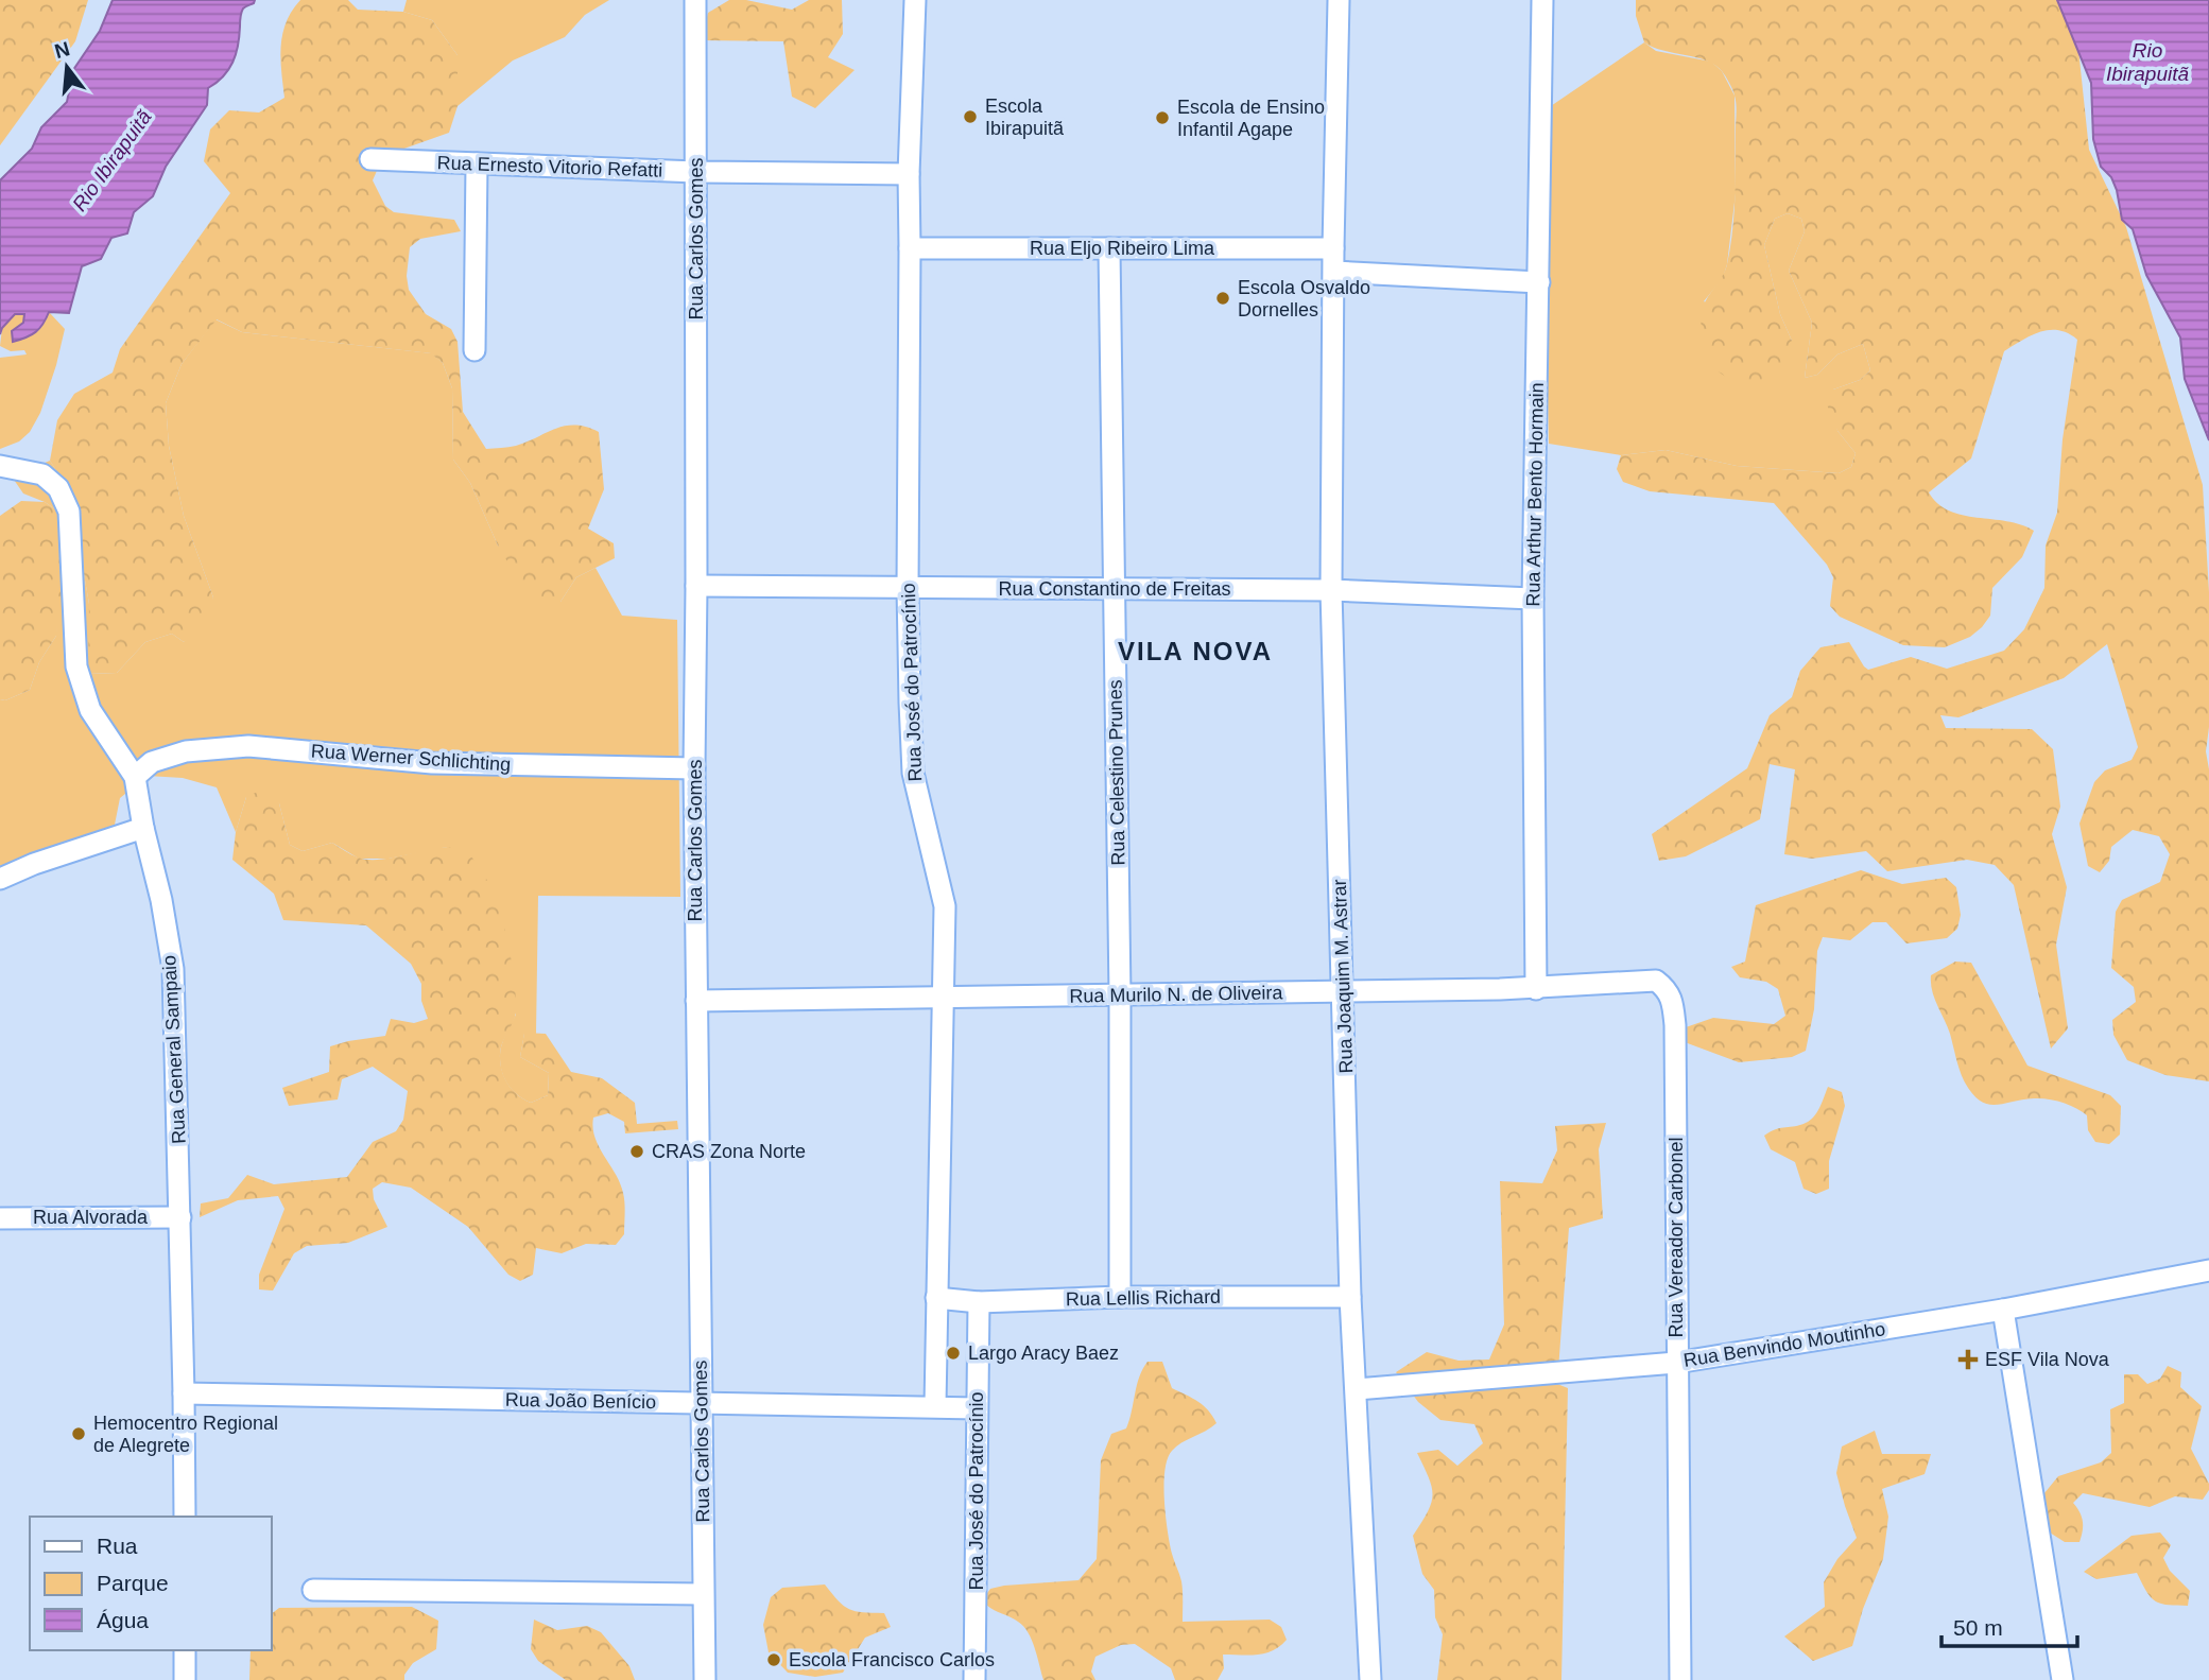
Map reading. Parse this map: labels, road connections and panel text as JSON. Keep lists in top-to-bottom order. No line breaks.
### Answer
{"streets":{"street":["Rua Ernesto Vitorio Refatti","Rua Carlos Gomes","Rua Eljo Ribeiro Lima","Rua Arthur Bento Hormain","Rua Constantino de Freitas","Rua José do Patrocínio","Rua Werner Schlichting","Rua Celestino Prunes","Rua Joaquim M. Astrar","Rua Murilo N. de Oliveira","Rua General Sampaio","Rua Alvorada","Rua Vereador Carbonel","Rua Lellis Richard","Rua Benvindo Moutinho","Rua João Benício"]},"crossings":[["Rua Ernesto Vitorio Refatti","Rua Carlos Gomes"],["Rua Ernesto Vitorio Refatti","Rua José do Patrocínio"],["Rua Carlos Gomes","Rua Constantino de Freitas"],["Rua Carlos Gomes","Rua Werner Schlichting"],["Rua Carlos Gomes","Rua Murilo N. de Oliveira"],["Rua Carlos Gomes","Rua João Benício"],["Rua Eljo Ribeiro Lima","Rua José do Patrocínio"],["Rua Eljo Ribeiro Lima","Rua Celestino Prunes"],["Rua Eljo Ribeiro Lima","Rua Joaquim M. Astrar"],["Rua Arthur Bento Hormain","Rua Constantino de Freitas"],["Rua Arthur Bento Hormain","Rua Murilo N. de Oliveira"],["Rua Constantino de Freitas","Rua José do Patrocínio"],["Rua Constantino de Freitas","Rua Celestino Prunes"],["Rua Constantino de Freitas","Rua Joaquim M. Astrar"],["Rua José do Patrocínio","Rua Murilo N. de Oliveira"],["Rua José do Patrocínio","Rua Lellis Richard"],["Rua José do Patrocínio","Rua João Benício"],["Rua Werner Schlichting","Rua General Sampaio"],["Rua Celestino Prunes","Rua Murilo N. de Oliveira"],["Rua Celestino Prunes","Rua Lellis Richard"],["Rua Joaquim M. Astrar","Rua Murilo N. de Oliveira"],["Rua Joaquim M. Astrar","Rua Lellis Richard"],["Rua Joaquim M. Astrar","Rua Benvindo Moutinho"],["Rua Murilo N. de Oliveira","Rua Vereador Carbonel"],["Rua General Sampaio","Rua Alvorada"],["Rua General Sampaio","Rua João Benício"],["Rua Vereador Carbonel","Rua Benvindo Moutinho"]],"districts":["VILA NOVA"],"water":["Rio Ibirapuitã"],"places":{"other":["Escola Ibirapuitã","Escola de Ensino Infantil Agape","Escola Osvaldo Dornelles","CRAS Zona Norte","Largo Aracy Baez","Hemocentro Regional de Alegrete","Escola Francisco Carlos"],"health":["ESF Vila Nova"]},"legend":["Rua","Parque","Água"],"scale_bar":"50 m","north":"top"}
